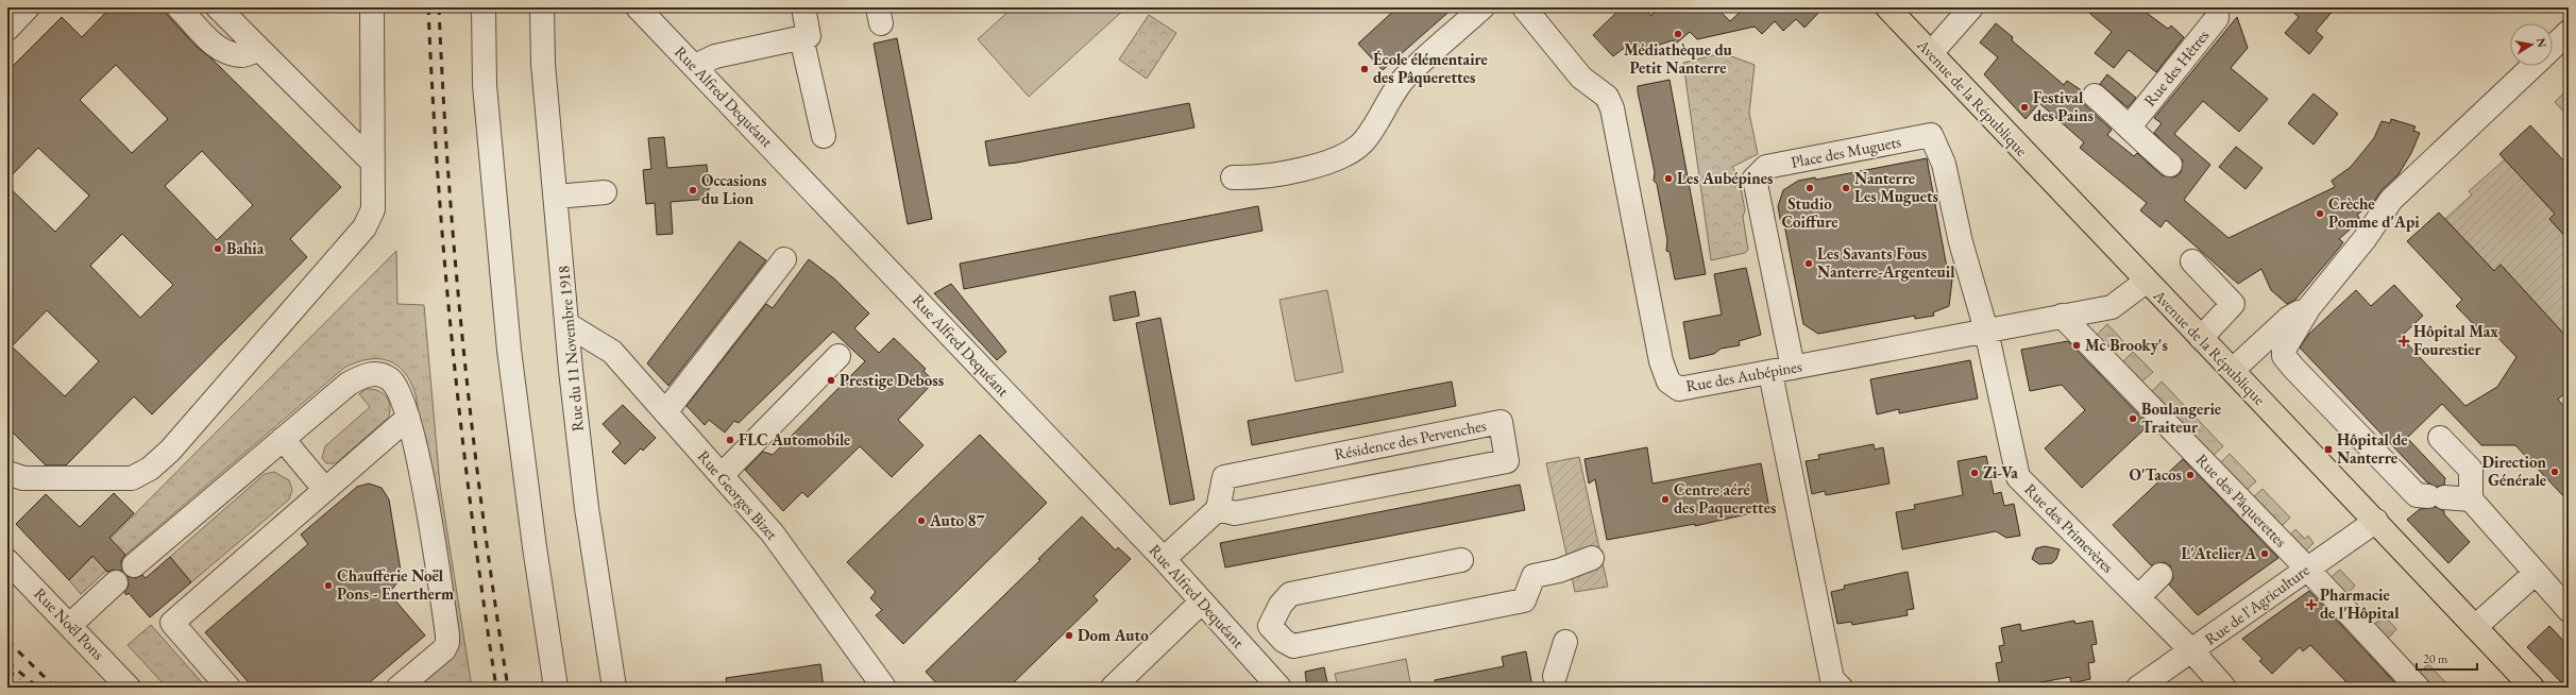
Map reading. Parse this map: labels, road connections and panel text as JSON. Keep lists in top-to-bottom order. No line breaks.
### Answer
{"streets":{"main road":["Avenue de la République"],"street":["Rue des Hêtres","Rue Alfred Dequéant","Place des Muguets","Rue du 11 Novembre 1918","Rue des Aubépines","Résidence des Pervenches","Rue Georges Bizet","Rue des Pâquerettes","Rue des Primevères","Rue de l'Agriculture","Rue Noël Pons"]},"crossings":[["Avenue de la République","Rue des Aubépines"],["Avenue de la République","Rue de l'Agriculture"],["Place des Muguets","Rue des Aubépines"],["Place des Muguets","Rue des Primevères"],["Rue du 11 Novembre 1918","Rue Georges Bizet"],["Rue des Aubépines","Rue des Pâquerettes"],["Rue des Aubépines","Rue des Primevères"],["Rue des Pâquerettes","Rue de l'Agriculture"],["Rue des Primevères","Rue de l'Agriculture"]],"places":{"other":["Médiathèque du Petit Nanterre","École élémentaire des Pâquerettes","Festival des Pains","Les Aubépines","Studio Coiffure","Nanterre Les Muguets","Occasions du Lion","Crèche Pomme d'Api","Bahia","Les Savants Fous Nanterre-Argenteuil","Mc Brooky's","Prestige Deboss","Boulangerie Traiteur","FLC Automobile","Direction Générale","Zi-Va","O'Tacos","Centre aéré des Paquerettes","Auto 87","L'Atelier A","Chaufferie Noël Pons - Enertherm","Dom Auto"],"health":["Hôpital Max Fourestier","Pharmacie de l'Hôpital"],"transit":["Hôpital de Nanterre"]},"scale_bar":"20 m","north":"right"}
